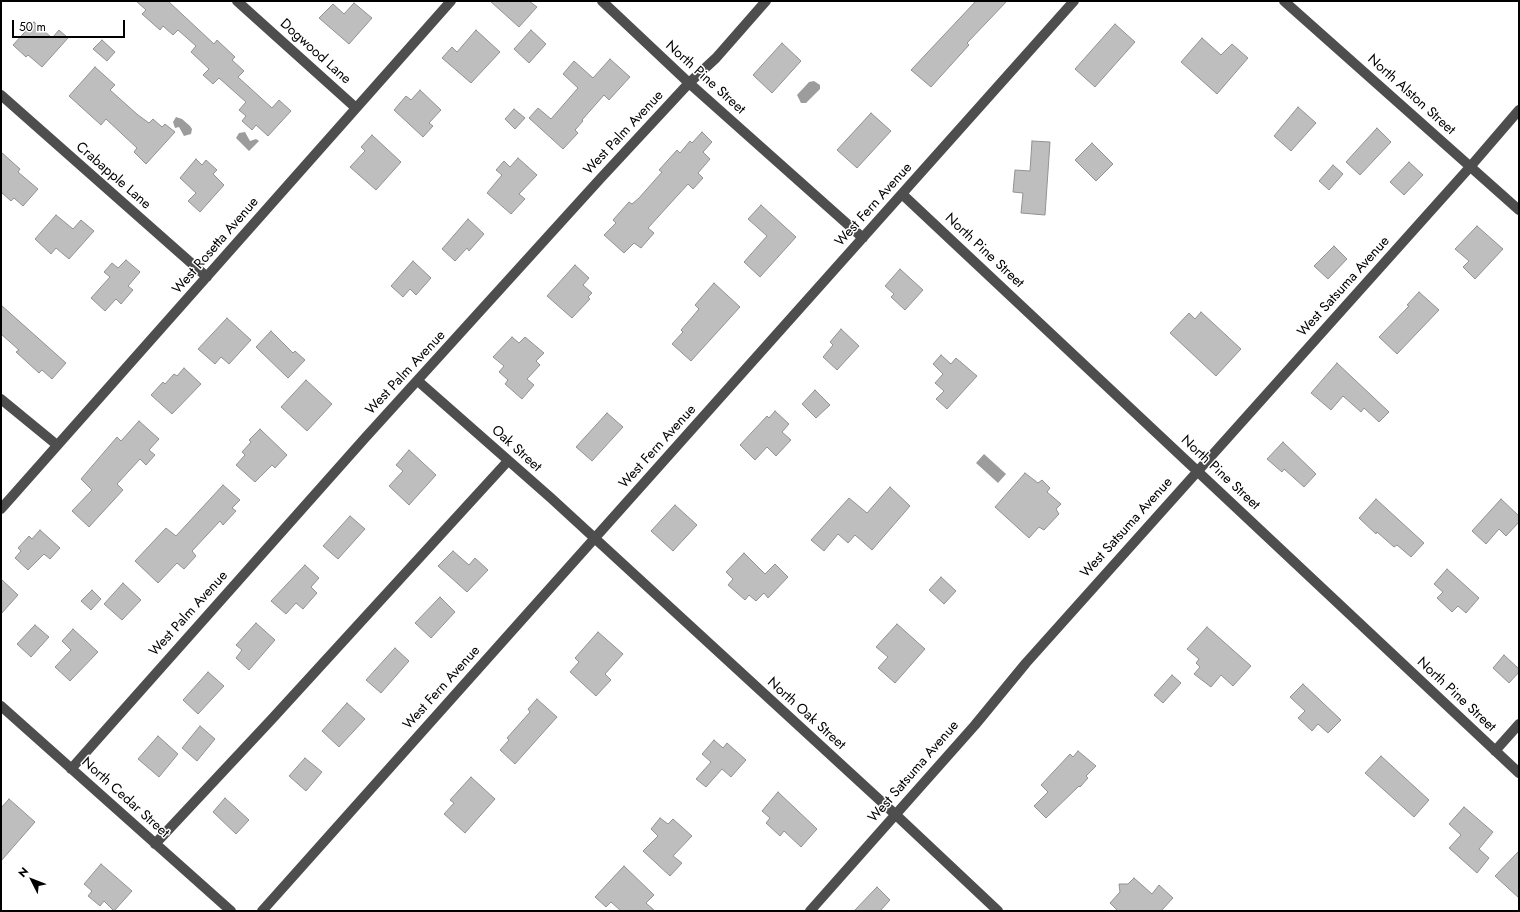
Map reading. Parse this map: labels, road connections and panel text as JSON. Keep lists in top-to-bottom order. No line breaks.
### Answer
{"streets":{"street":["Dogwood Lane","North Pine Street","North Alston Street","West Palm Avenue","Crabapple Lane","West Fern Avenue","West Rosetta Avenue","West Satsuma Avenue","Oak Street","North Oak Street","North Cedar Street"]},"crossings":[["Dogwood Lane","West Rosetta Avenue"],["North Pine Street","West Palm Avenue"],["North Pine Street","West Fern Avenue"],["North Pine Street","West Satsuma Avenue"],["North Alston Street","West Satsuma Avenue"],["West Palm Avenue","Oak Street"],["West Palm Avenue","North Cedar Street"],["Crabapple Lane","West Rosetta Avenue"],["West Fern Avenue","Oak Street"],["West Fern Avenue","North Oak Street"],["West Satsuma Avenue","North Oak Street"],["Oak Street","North Oak Street"]],"scale_bar":"50 m","north":"top left"}
